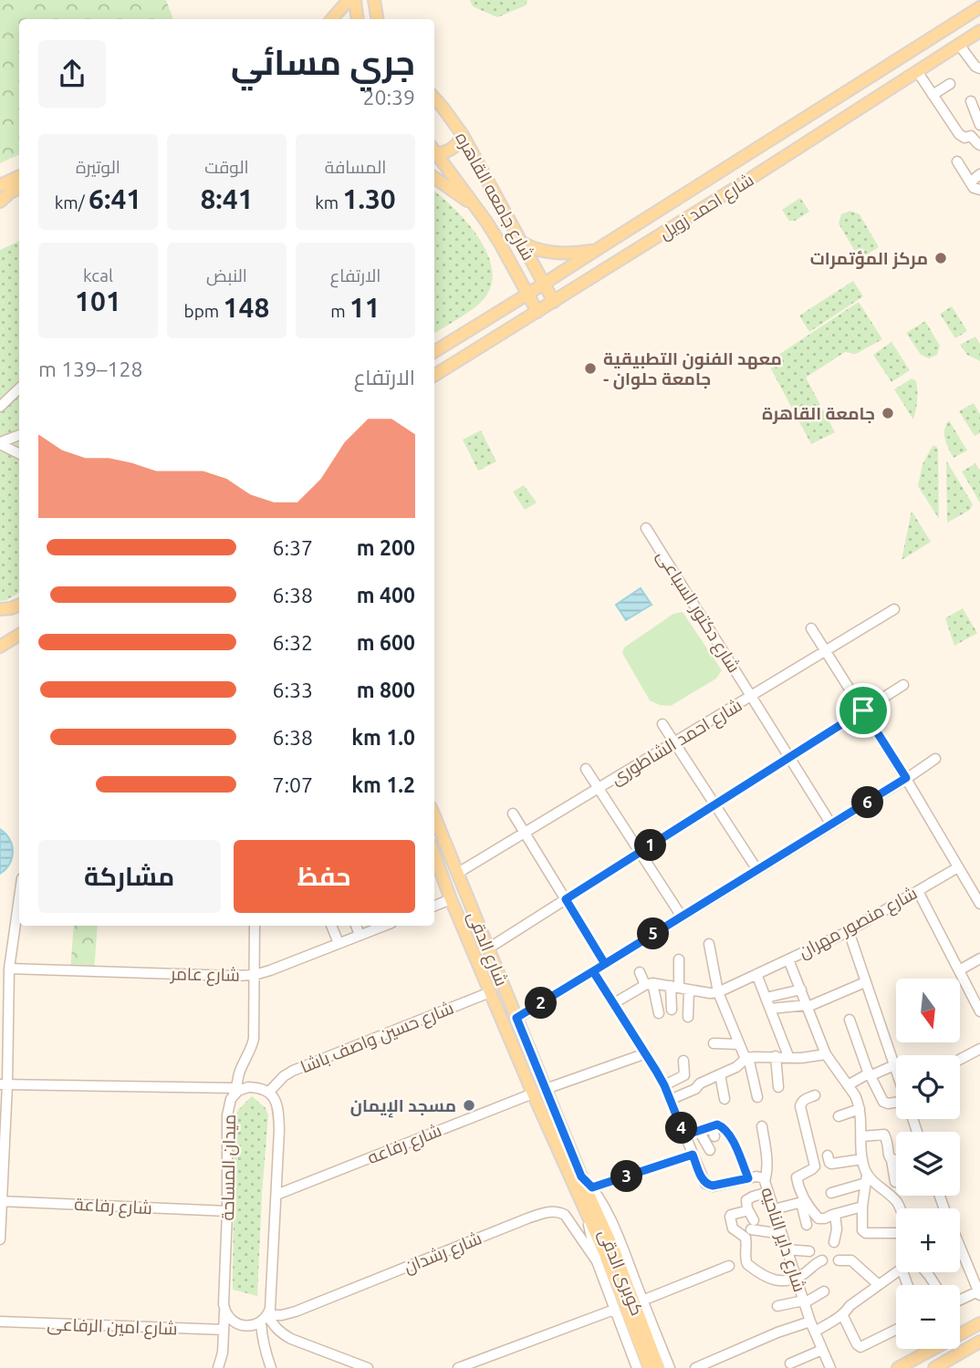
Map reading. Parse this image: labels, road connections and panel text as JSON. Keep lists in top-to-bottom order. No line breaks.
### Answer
{"streets":{"main road":["شارع جامعه القاهره","شارع احمد زويل","شارع الدقى","كوبرى الدقى"],"street":["شارع دكتور السباعى","شارع احمد الشاطورى","شارع منصور مهران","شارع عامر","شارع حسين واصف باشا","شارع رفاعه","ميدان المساحة","شارع رفاعة","شارع داير الناحيه","شارع رشدان","شارع امين الرفاعى"]},"crossings":[["شارع جامعه القاهره","شارع احمد زويل"],["شارع دكتور السباعى","شارع احمد الشاطورى"],["شارع احمد الشاطورى","شارع الدقى"],["شارع الدقى","شارع حسين واصف باشا"],["شارع الدقى","شارع رفاعه"],["شارع الدقى","كوبرى الدقى"],["شارع حسين واصف باشا","ميدان المساحة"],["ميدان المساحة","شارع رفاعة"],["ميدان المساحة","شارع امين الرفاعى"],["شارع رشدان","كوبرى الدقى"]],"places":["مركز المؤتمرات","معهد الفنون التطبيقية - جامعة حلوان","جامعة القاهرة","مسجد الإيمان"],"north":"bottom","page":{"heading":["جري مسائي","20:39"],"stats":[["المسافة","1.30 km"],["الوقت","8:41"],["الوتيرة","6:41 /km"],["الارتفاع","11 m"],["النبض","148 bpm"],["kcal","101"]],"chart":["الارتفاع","128–139 m"],"list":[{"name":"200 m","note":"6:37"},{"name":"400 m","note":"6:38"},{"name":"600 m","note":"6:32"},{"name":"800 m","note":"6:33"},{"name":"1.0 km","note":"6:38"},{"name":"1.2 km","note":"7:07"}],"pins":["6","1","5","2","4","3"],"buttons":["حفظ","مشاركة"],"map_buttons":["+","−"]}}
